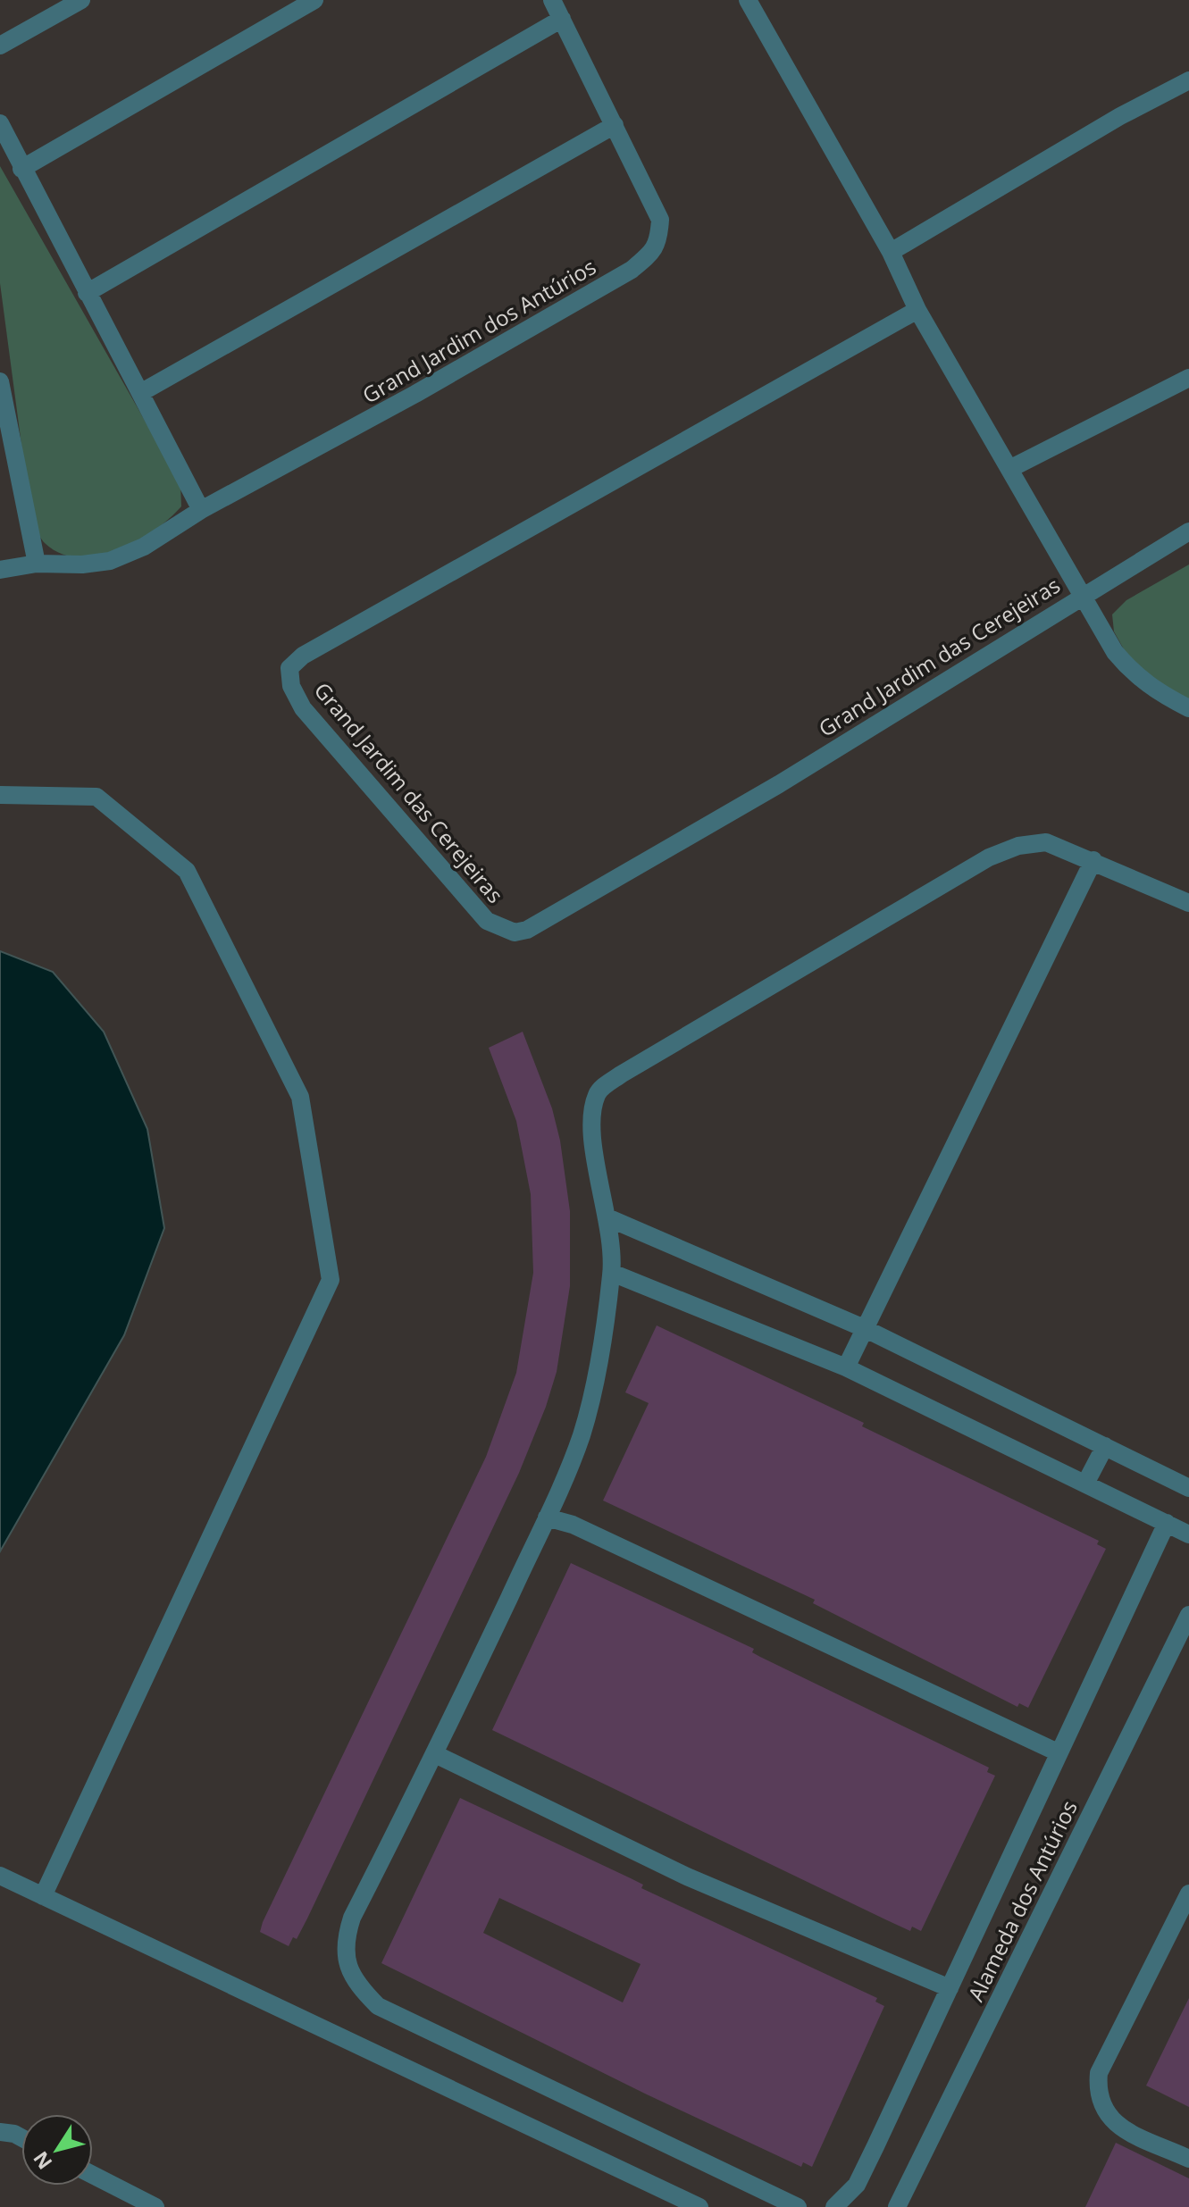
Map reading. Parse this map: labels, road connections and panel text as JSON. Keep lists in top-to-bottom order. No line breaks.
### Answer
{"streets":{"street":["Grand Jardim dos Antúrios","Grand Jardim das Cerejeiras","Alameda dos Antúrios"]},"north":"bottom left"}
